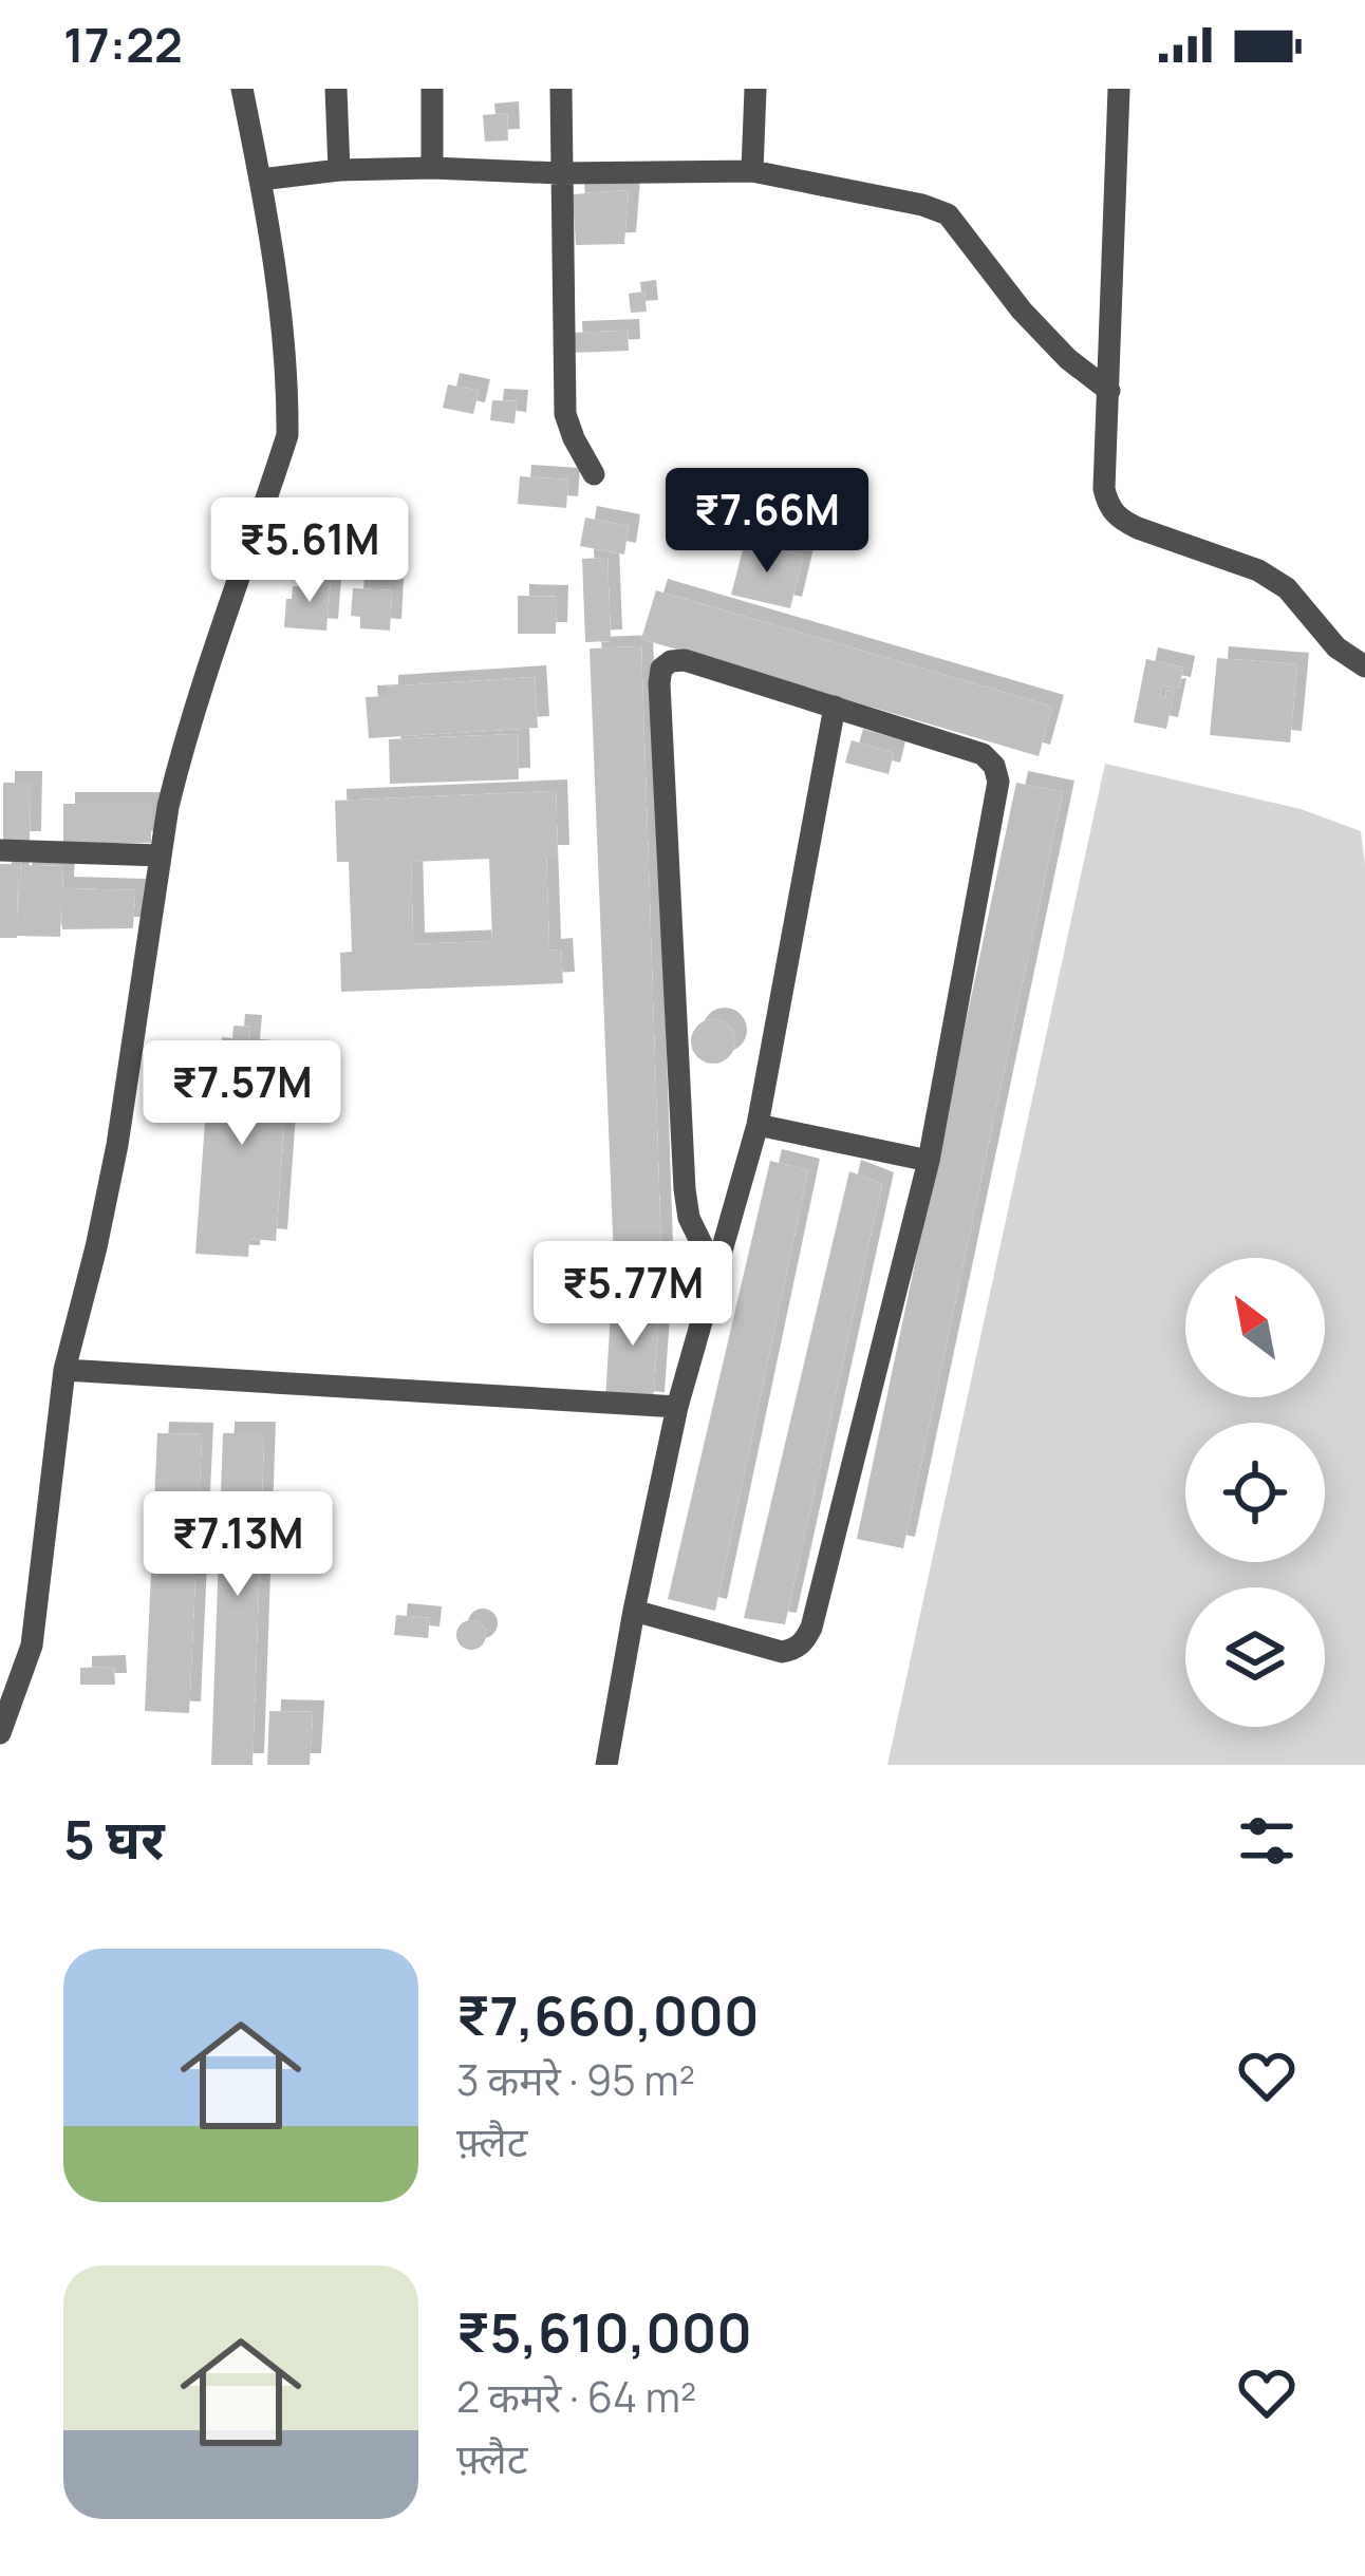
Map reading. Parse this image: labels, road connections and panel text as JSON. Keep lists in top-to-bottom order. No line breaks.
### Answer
{"north":"top left","page":{"status":"17:22","price":["₹7.66M","₹5.61M","₹7.57M","₹5.77M","₹7.13M"],"heading":"5 घर","list":[{"name":"₹7,660,000","note":"3 कमरे · 95 m² · फ़्लैट"},{"name":"₹5,610,000","note":"2 कमरे · 64 m² · फ़्लैट"}]}}
